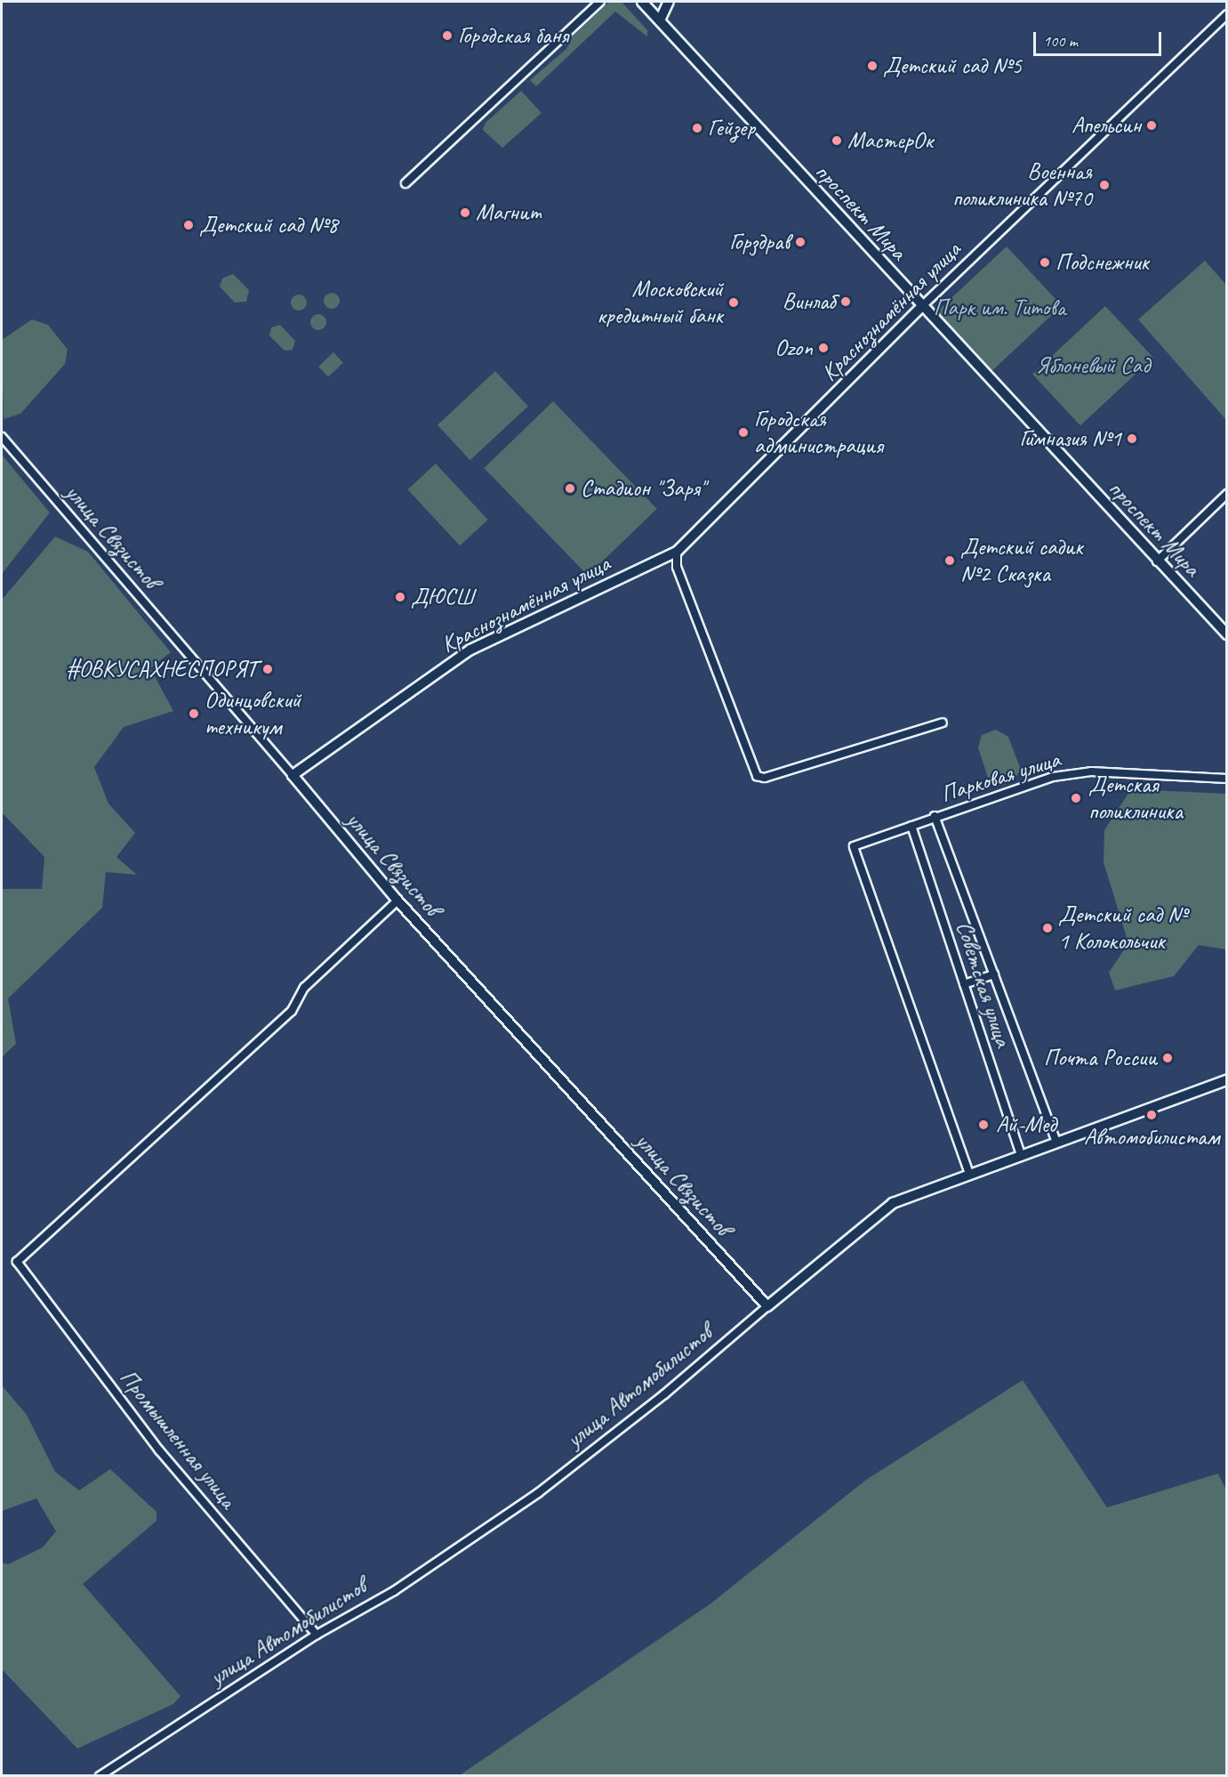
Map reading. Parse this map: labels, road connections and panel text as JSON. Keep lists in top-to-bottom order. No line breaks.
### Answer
{"streets":{"street":["проспект Мира","Краснознамённая улица","улица Связистов","Парковая улица","Советская улица","улица Автомобилистов","Промышленная улица"]},"crossings":[["проспект Мира","Краснознамённая улица"],["Краснознамённая улица","улица Связистов"],["улица Связистов","улица Автомобилистов"],["улица Связистов","Промышленная улица"],["Парковая улица","Советская улица"],["Парковая улица","улица Автомобилистов"],["Советская улица","улица Автомобилистов"],["улица Автомобилистов","Промышленная улица"]],"parks":["Парк им. Титова","Яблоневый Сад"],"places":["Городская баня","Детский сад №5","Апельсин","Гейзер","МастерОк","Военная поликлиника №70","Магнит","Детский сад №8","Горздрав","Подснежник","Винлаб","Московский кредитный банк","Ozon","Городская администрация","Гимназия №1","Стадион \"Заря\"","Детский садик №2 Сказка","ДЮСШ","#ОВКУСАХНЕСПОРЯТ","Одинцовский техникум","Детская поликлиника","Детский сад № 1 Колокольчик","Почта России","Автомобилистам","Ай-Мед"],"scale_bar":"100 m"}
